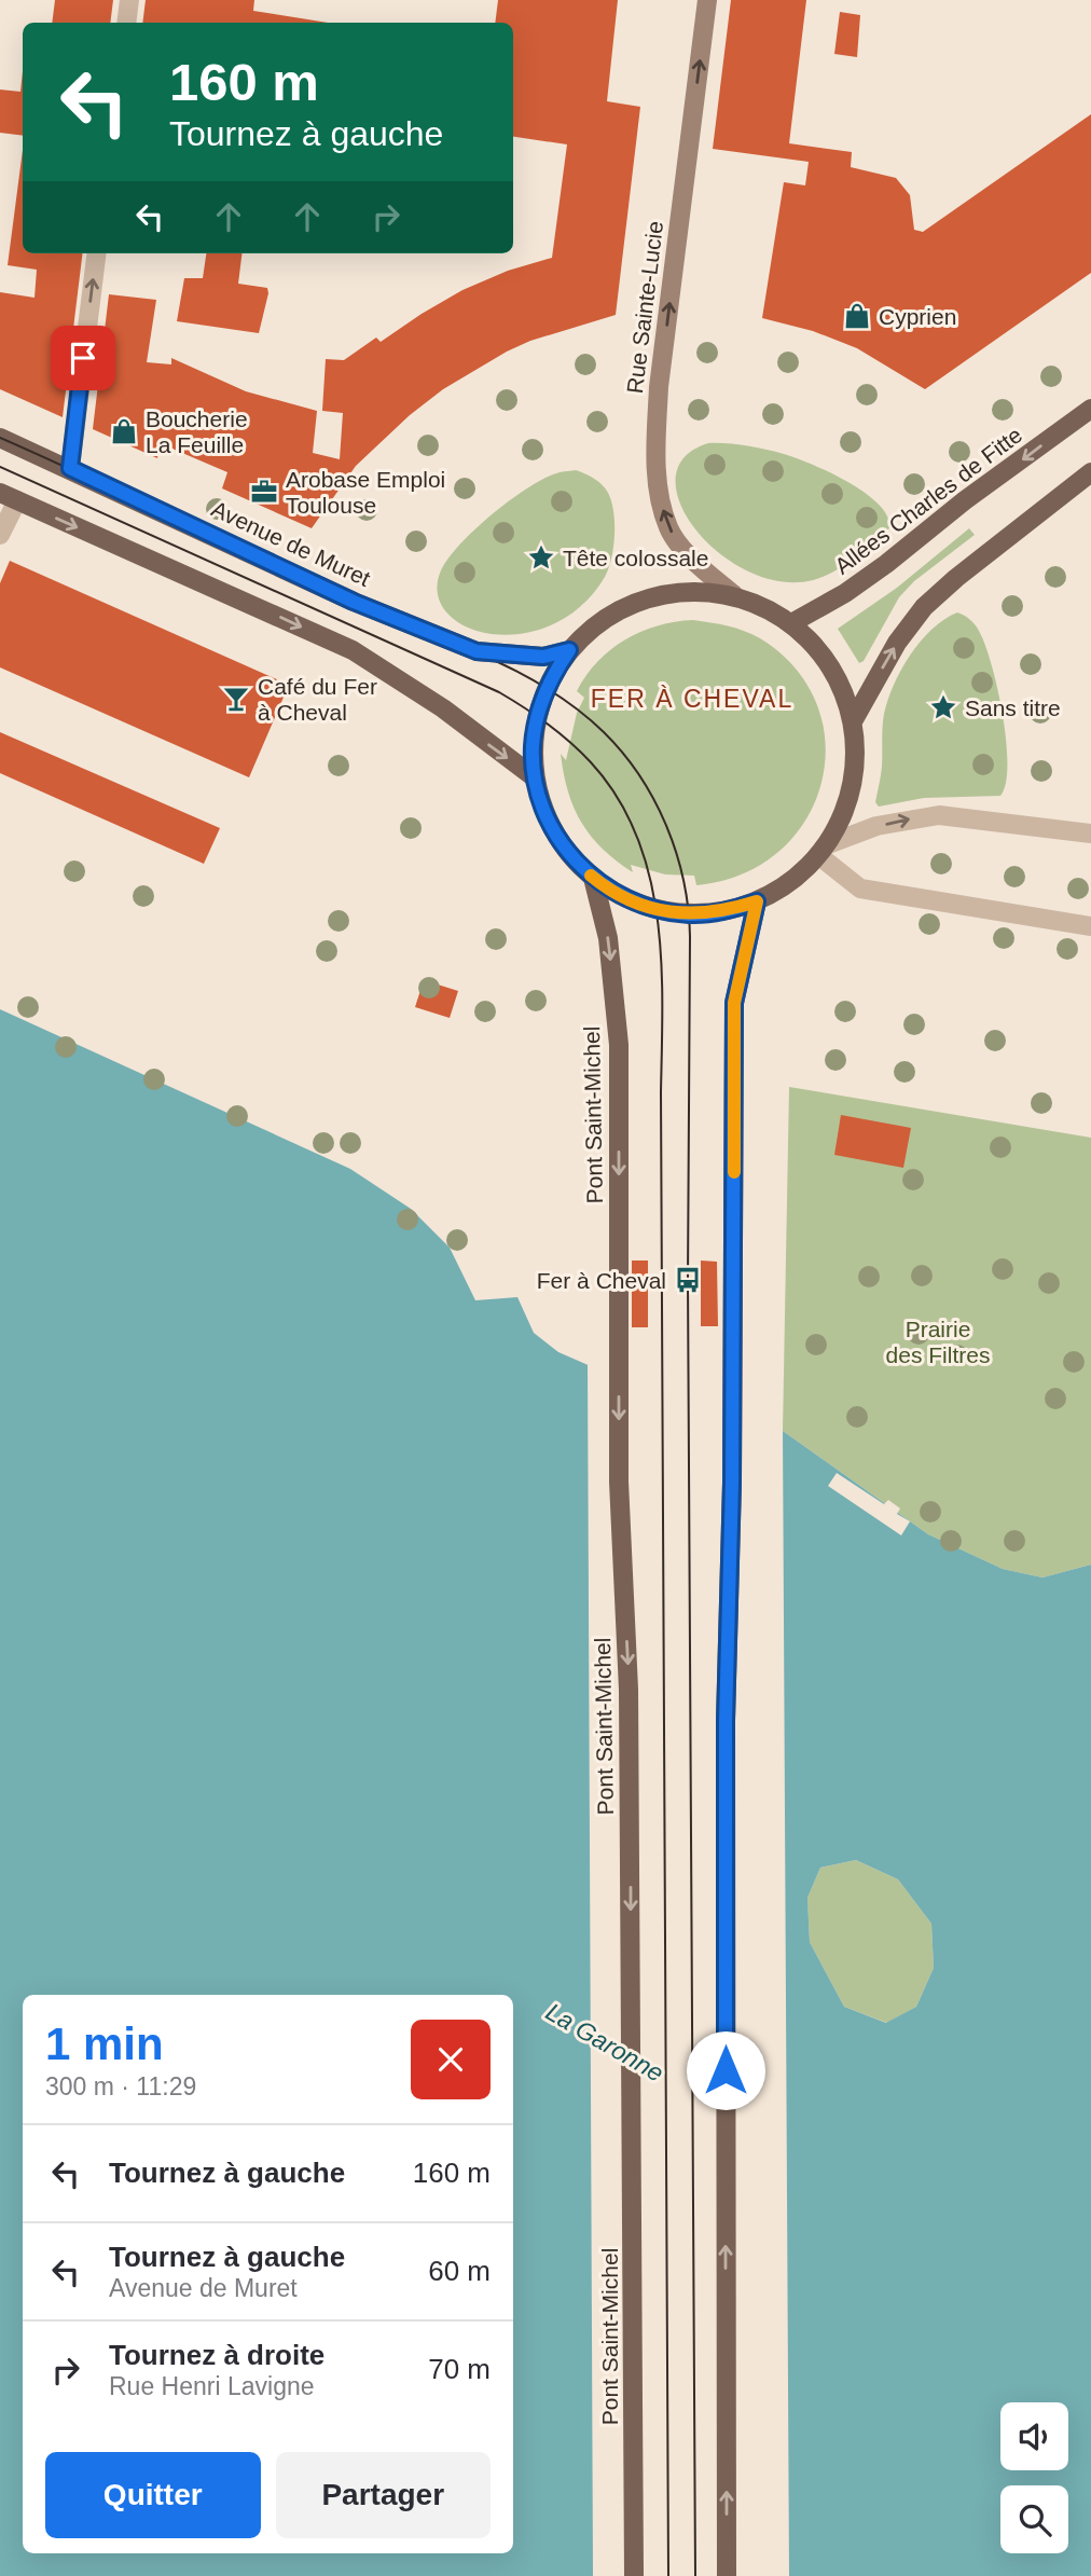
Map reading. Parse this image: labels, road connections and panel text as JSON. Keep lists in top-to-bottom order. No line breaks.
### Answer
{"streets":{"main road":["Allées Charles de Fitte","Avenue de Muret","Pont Saint-Michel"],"street":["Rue Sainte-Lucie"]},"one_way":["Rue Sainte-Lucie"],"districts":["FER À CHEVAL"],"water":["La Garonne"],"parks":["Prairie des Filtres"],"places":{"shop":["Cyprien","Boucherie La Feuille"],"office":["Arobase Emploi Toulouse"],"place":["Tête colossale","Sans titre"],"bar":["Café du Fer à Cheval"],"bus stop":["Fer à Cheval"]},"page":{"turn":["160 m","Tournez à gauche"],"heading":["1 min","300 m · 11:29"],"list":[{"name":"Tournez à gauche","value":"160 m"},{"name":"Tournez à gauche","note":"Avenue de Muret","value":"60 m"},{"name":"Tournez à droite","note":"Rue Henri Lavigne","value":"70 m"}],"buttons":["Quitter","Partager"]}}
